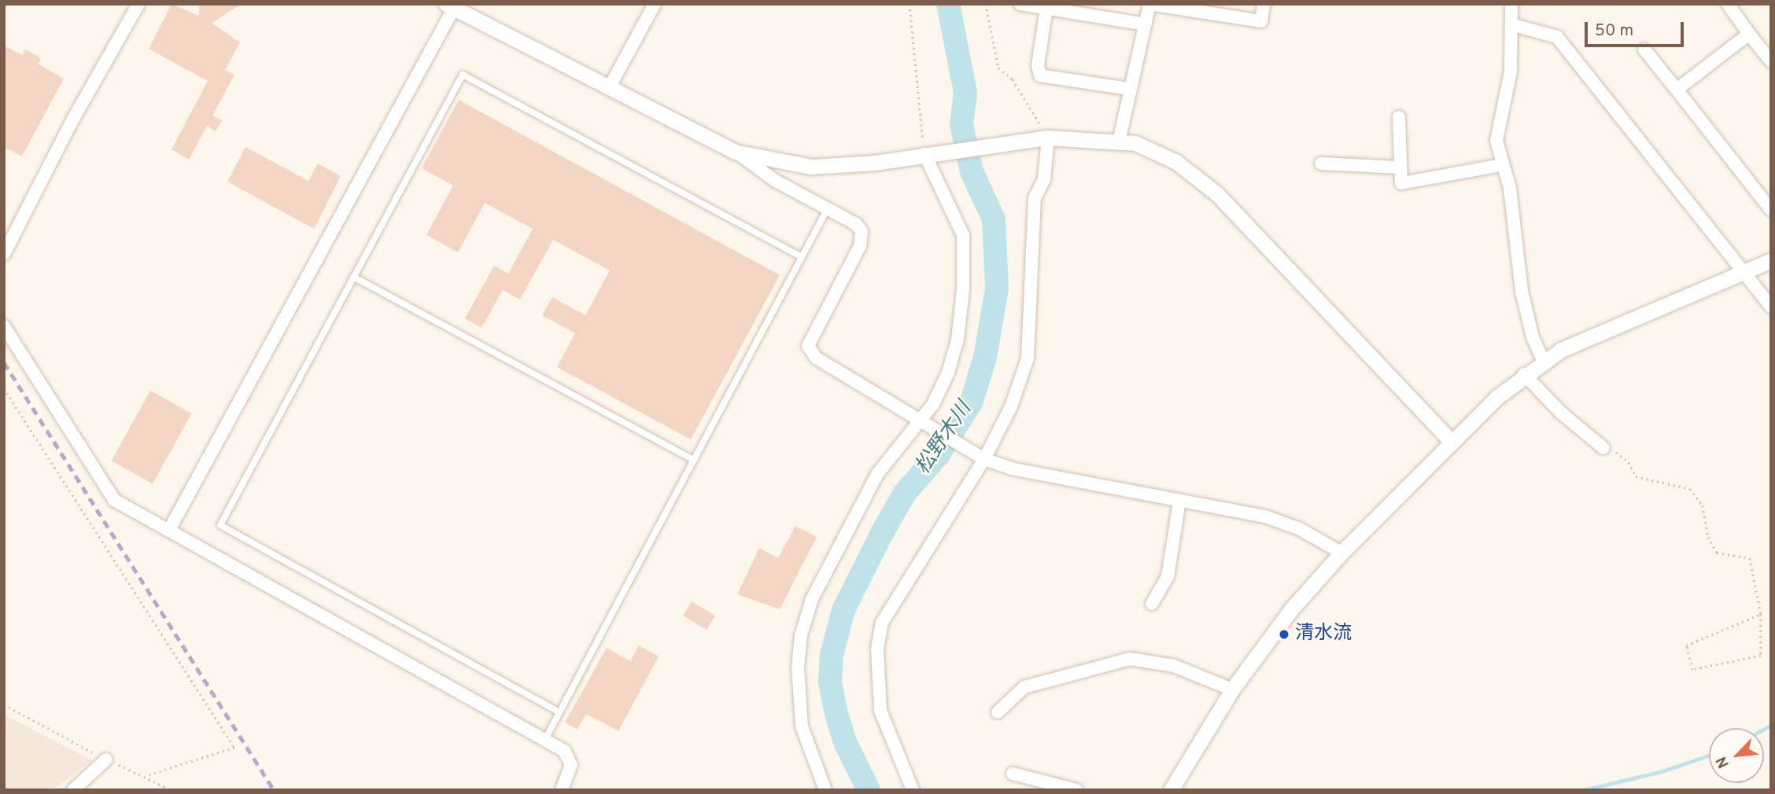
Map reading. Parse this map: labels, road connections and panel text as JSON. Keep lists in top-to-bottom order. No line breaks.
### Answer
{"water":["松野木川"],"places":["清水流"],"scale_bar":"50 m","north":"bottom left"}
